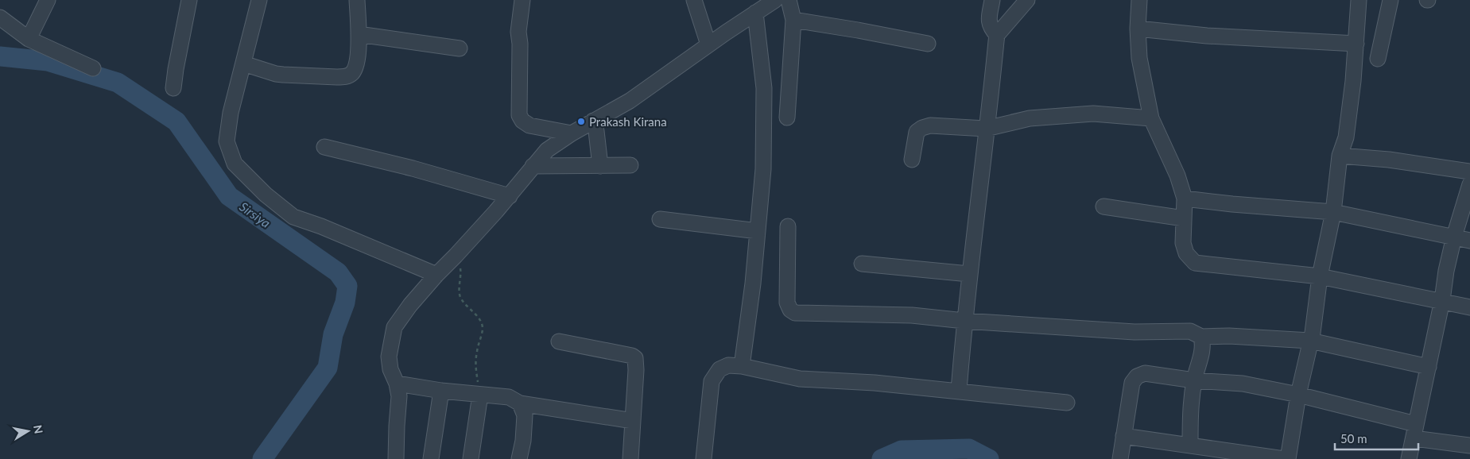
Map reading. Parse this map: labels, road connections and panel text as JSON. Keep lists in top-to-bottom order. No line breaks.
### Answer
{"water":["Sirsiya"],"places":["Prakash Kirana"],"scale_bar":"50 m","north":"right"}
